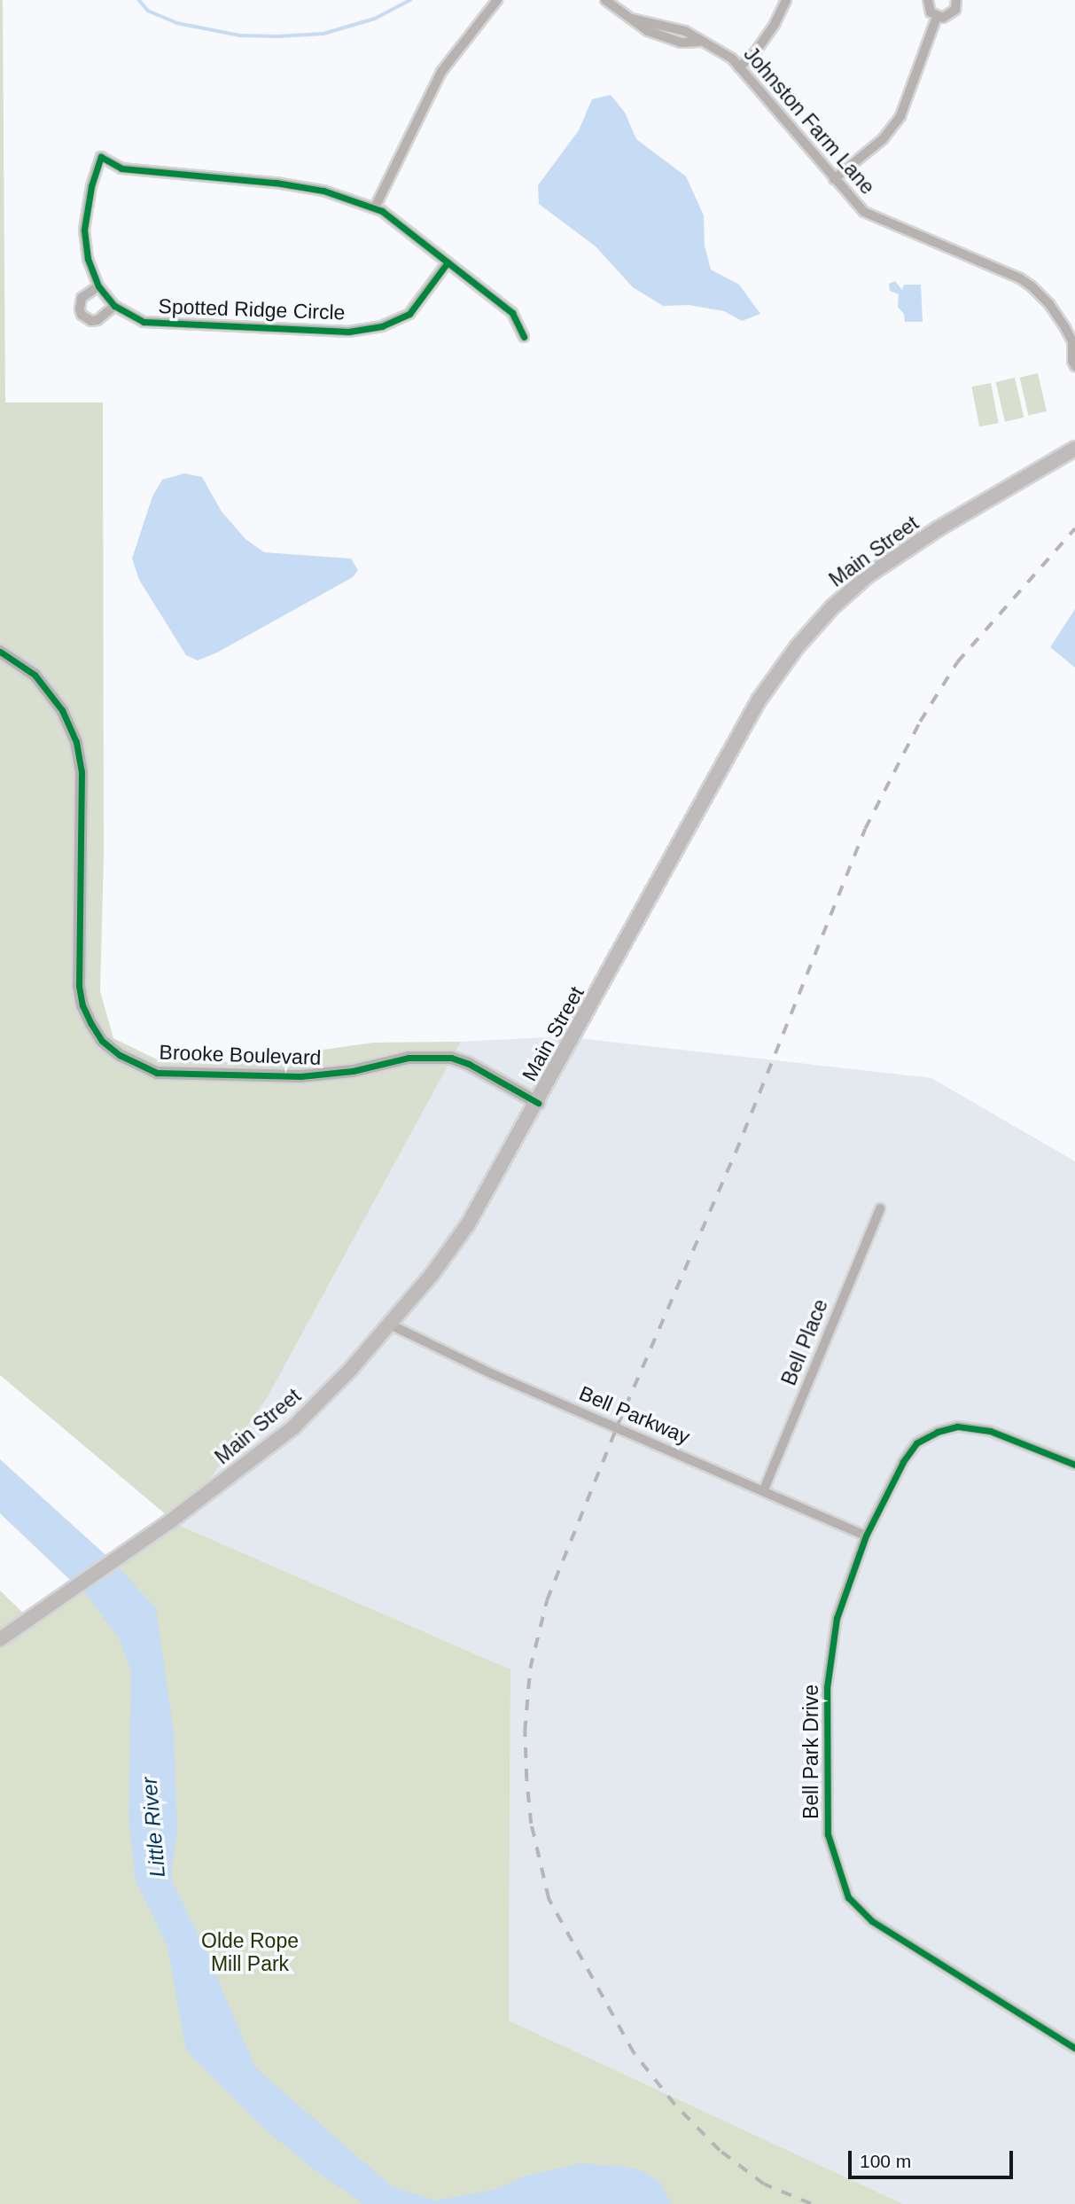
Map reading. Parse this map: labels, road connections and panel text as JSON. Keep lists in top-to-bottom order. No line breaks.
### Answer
{"streets":{"main road":["Main Street"],"street":["Johnston Farm Lane","Spotted Ridge Circle","Brooke Boulevard","Bell Place","Bell Parkway","Bell Park Drive"]},"crossings":[["Main Street","Brooke Boulevard"],["Main Street","Bell Parkway"],["Bell Place","Bell Parkway"],["Bell Parkway","Bell Park Drive"]],"water":["Little River"],"parks":["Olde Rope Mill Park"],"scale_bar":"100 m"}
